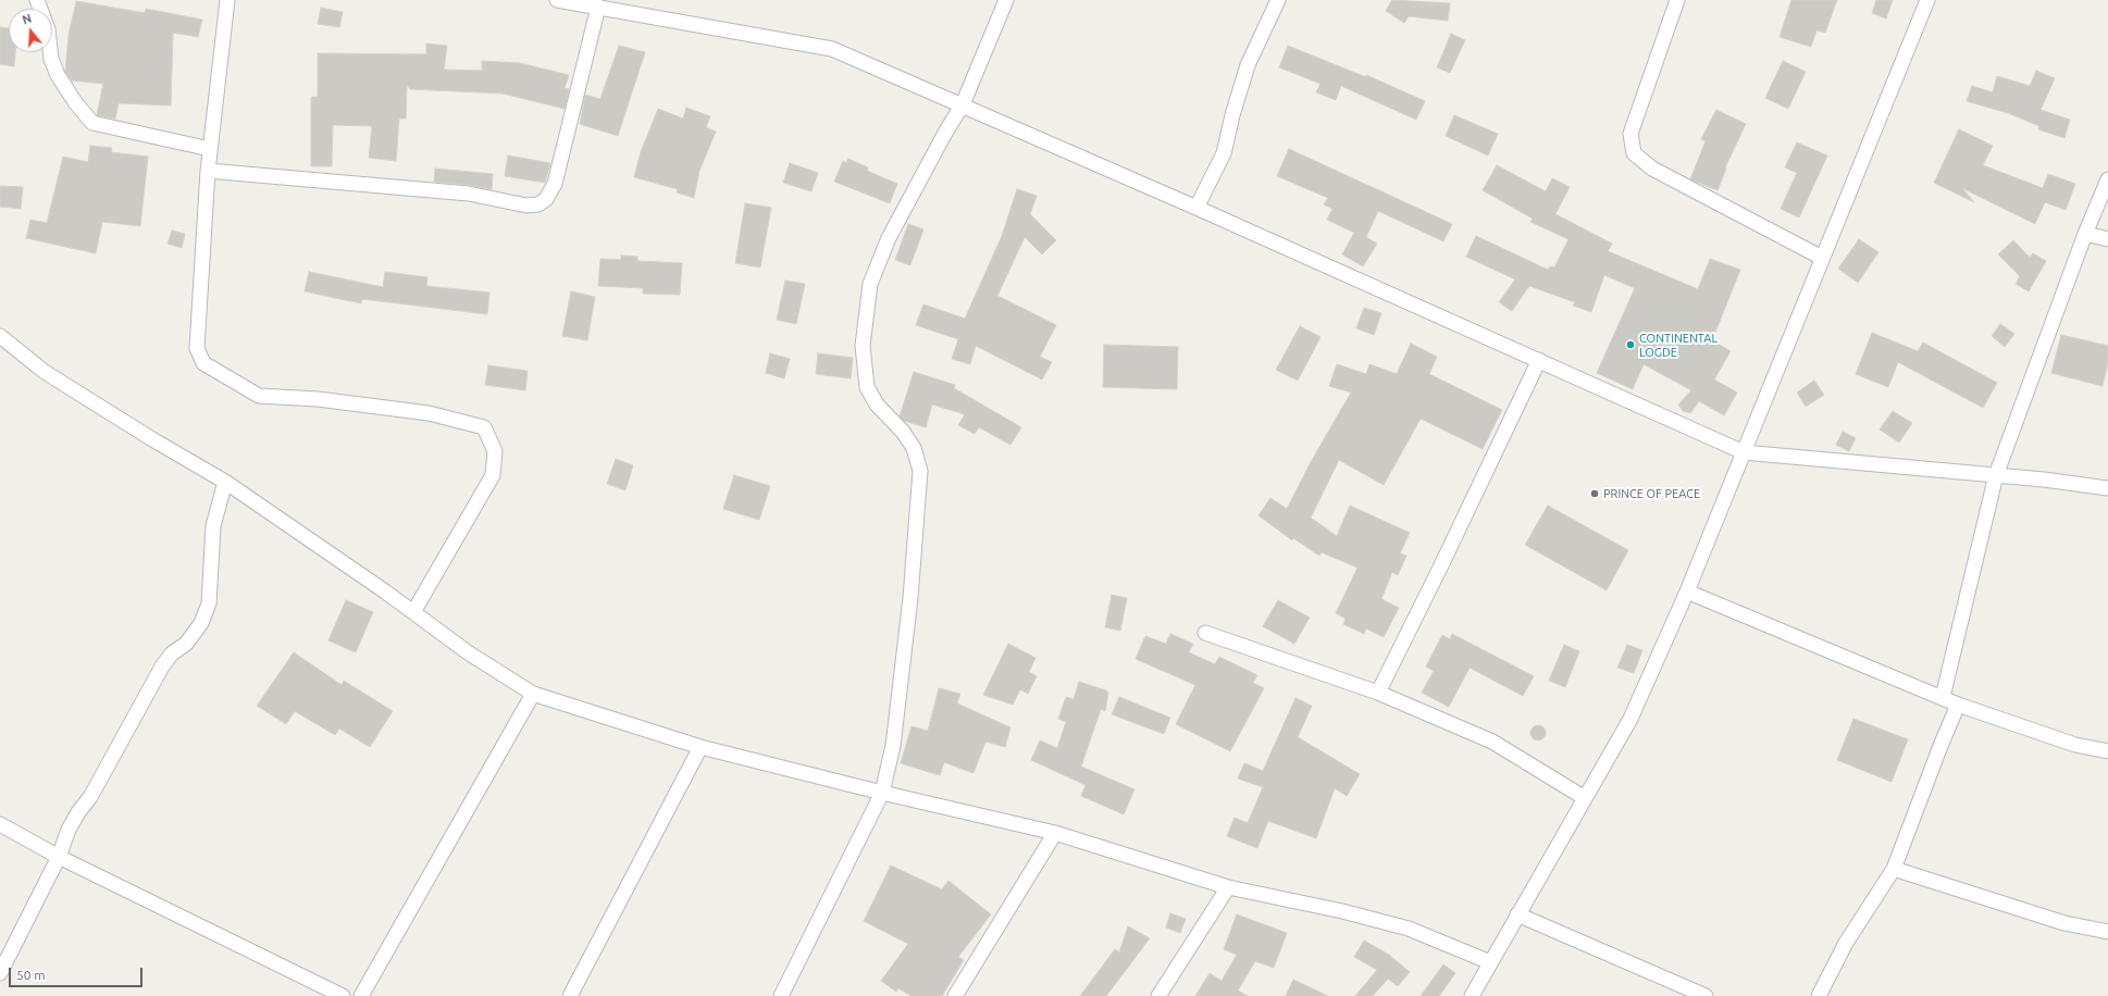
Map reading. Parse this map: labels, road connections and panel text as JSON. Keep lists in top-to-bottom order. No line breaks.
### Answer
{"places":["CONTINENTAL LOGDE","PRINCE OF PEACE"],"scale_bar":"50 m","north":"top"}
